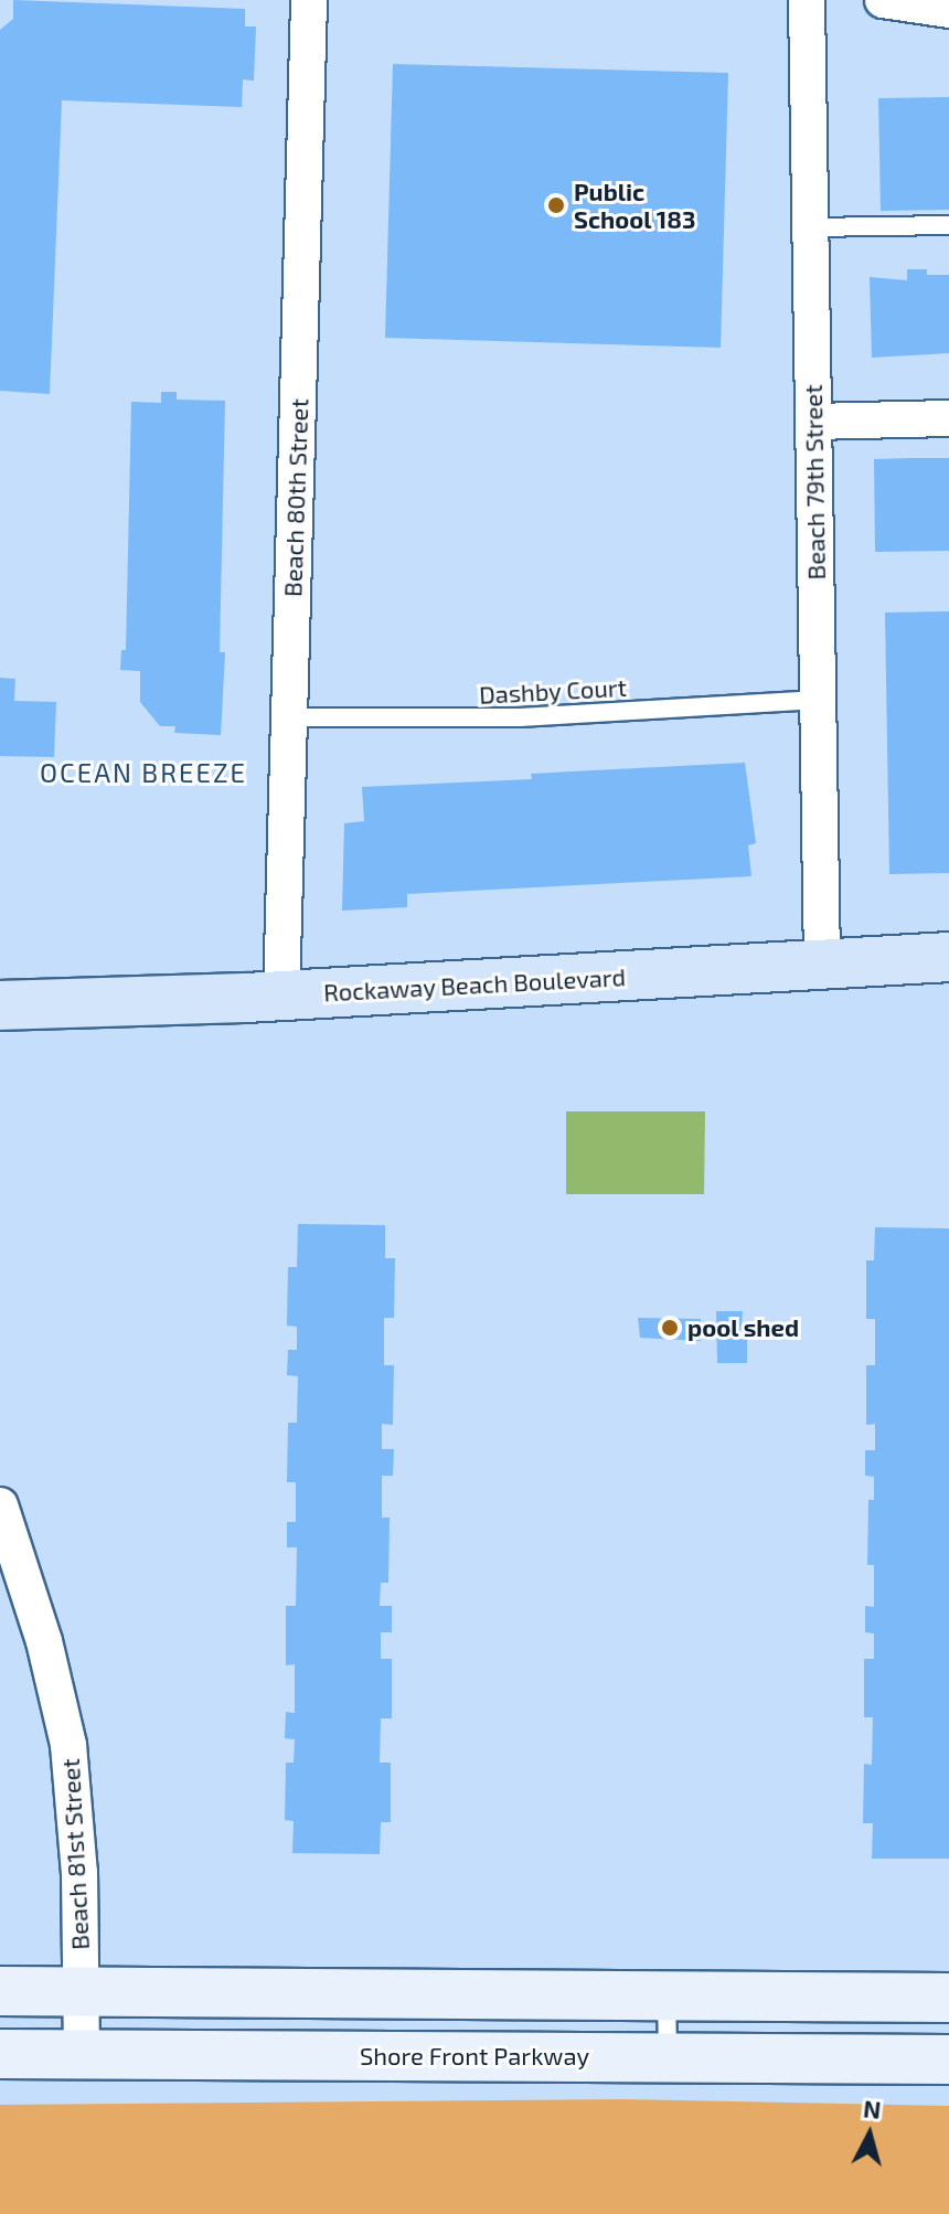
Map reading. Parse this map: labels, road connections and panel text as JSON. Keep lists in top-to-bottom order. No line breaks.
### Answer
{"streets":{"main road":["Rockaway Beach Boulevard"],"street":["Beach 79th Street","Beach 80th Street","Beach 81st Street","Shore Front Parkway"],"lane":["Dashby Court"]},"crossings":[["Beach 79th Street","Dashby Court"],["Beach 79th Street","Rockaway Beach Boulevard"],["Beach 80th Street","Dashby Court"],["Beach 80th Street","Rockaway Beach Boulevard"],["Beach 81st Street","Shore Front Parkway"]],"districts":["OCEAN BREEZE"],"places":["Public School 183","pool shed"],"north":"top"}
